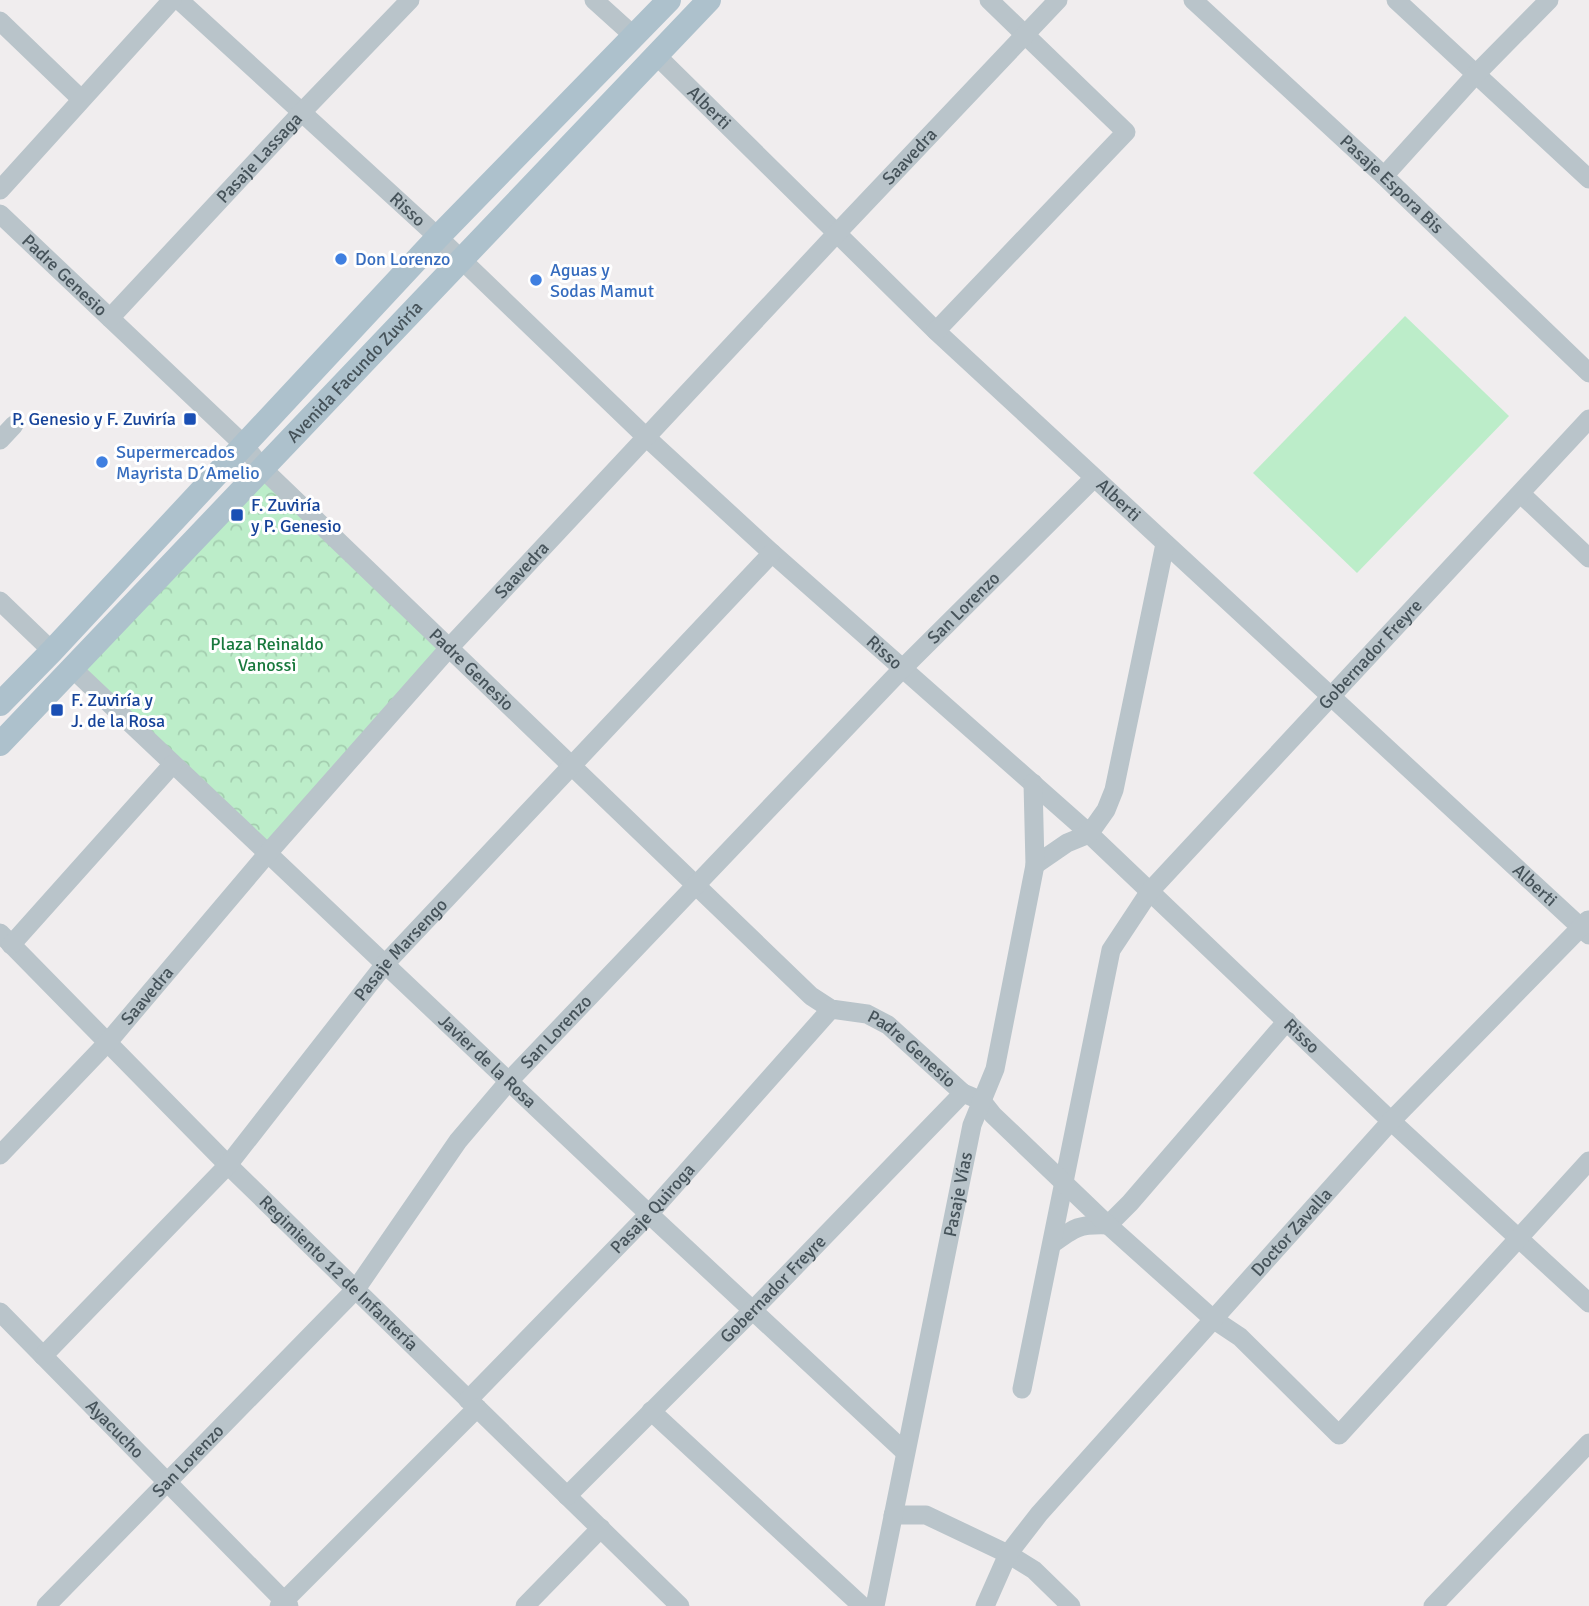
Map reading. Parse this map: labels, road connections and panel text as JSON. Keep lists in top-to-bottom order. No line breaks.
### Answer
{"streets":{"main road":["Avenida Facundo Zuviría"],"street":["Alberti","Saavedra","Pasaje Lassaga","Pasaje Espora Bis","Risso","Padre Genesio","San Lorenzo","Gobernador Freyre","Pasaje Marsengo","Javier de la Rosa","Pasaje Vías","Pasaje Quiroga","Doctor Zavalla","Regimiento 12 de Infantería","Ayacucho"]},"crossings":[["Alberti","Saavedra"],["Alberti","Avenida Facundo Zuviría"],["Alberti","San Lorenzo"],["Alberti","Gobernador Freyre"],["Alberti","Doctor Zavalla"],["Saavedra","Risso"],["Saavedra","Padre Genesio"],["Saavedra","Javier de la Rosa"],["Saavedra","Regimiento 12 de Infantería"],["Pasaje Lassaga","Risso"],["Pasaje Lassaga","Padre Genesio"],["Risso","Avenida Facundo Zuviría"],["Risso","San Lorenzo"],["Risso","Gobernador Freyre"],["Risso","Pasaje Marsengo"],["Risso","Pasaje Vías"],["Risso","Doctor Zavalla"],["Padre Genesio","Avenida Facundo Zuviría"],["Padre Genesio","San Lorenzo"],["Padre Genesio","Gobernador Freyre"],["Padre Genesio","Pasaje Marsengo"],["Padre Genesio","Pasaje Quiroga"],["Avenida Facundo Zuviría","Javier de la Rosa"],["San Lorenzo","Javier de la Rosa"],["San Lorenzo","Regimiento 12 de Infantería"],["San Lorenzo","Ayacucho"],["Gobernador Freyre","Javier de la Rosa"],["Gobernador Freyre","Regimiento 12 de Infantería"],["Pasaje Marsengo","Javier de la Rosa"],["Pasaje Marsengo","Regimiento 12 de Infantería"],["Pasaje Marsengo","Ayacucho"],["Javier de la Rosa","Pasaje Vías"],["Javier de la Rosa","Pasaje Quiroga"],["Pasaje Quiroga","Regimiento 12 de Infantería"],["Pasaje Quiroga","Ayacucho"]],"parks":["Plaza Reinaldo Vanossi"],"places":{"other":["Don Lorenzo","Aguas y Sodas Mamut","Supermercados Mayrista D´Amelio"],"transit":["P. Genesio y F. Zuviría","F. Zuviría y P. Genesio","F. Zuviría y J. de la Rosa"]}}
